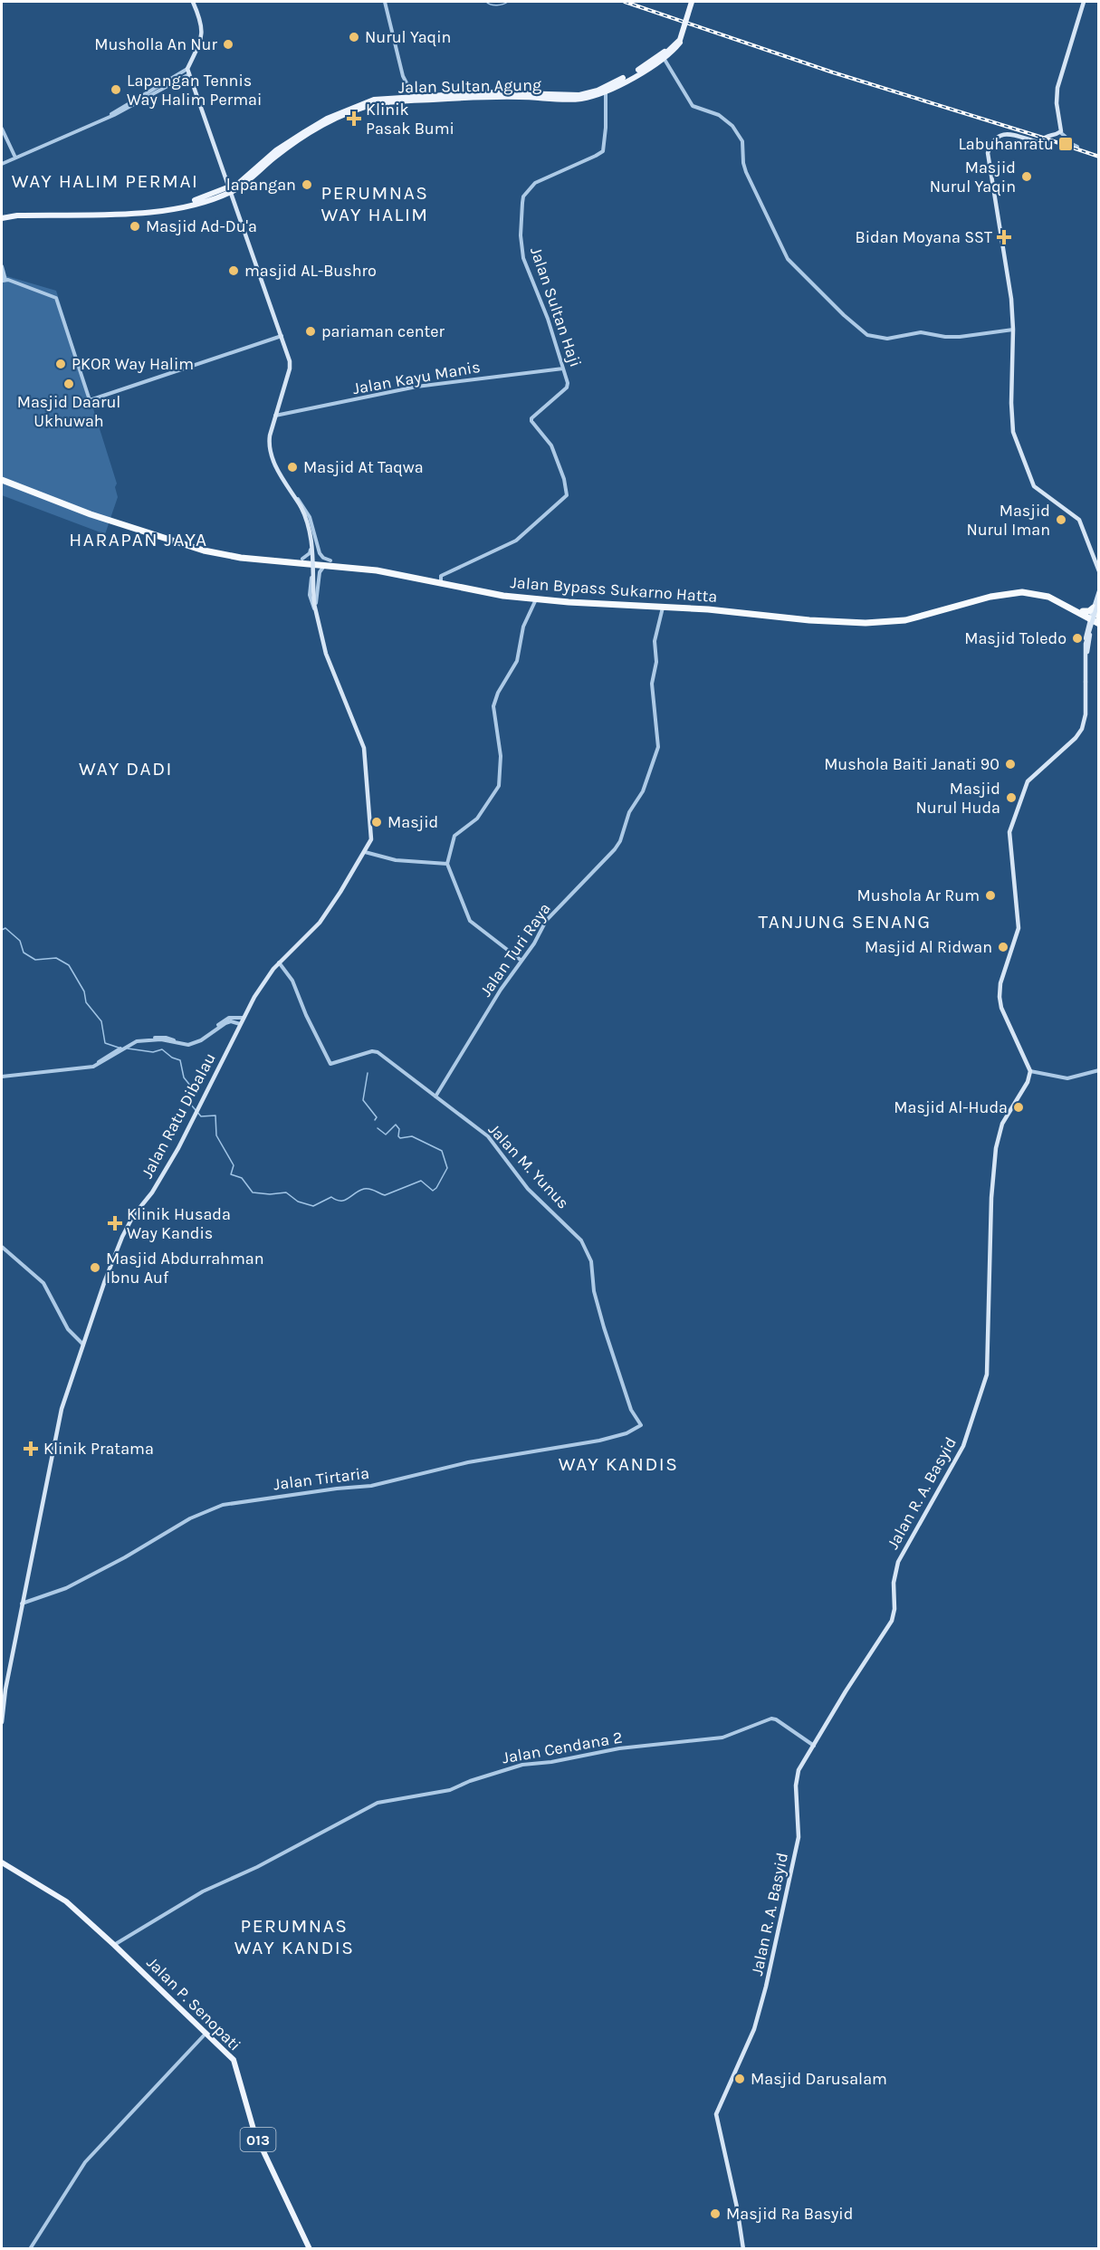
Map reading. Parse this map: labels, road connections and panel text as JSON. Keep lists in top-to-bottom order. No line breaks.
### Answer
{"streets":{"highway":["Jalan Bypass Sukarno Hatta"],"main road":["Jalan Sultan Agung","Jalan Ratu Dibalau","Jalan R. A. Basyid","Jalan P. Senopati","013"],"street":["Jalan Sultan Haji","Jalan Kayu Manis","Jalan Turi Raya","Jalan M. Yunus","Jalan Tirtaria","Jalan Cendana 2"]},"crossings":[["Jalan Sultan Agung","Jalan Sultan Haji"],["Jalan Sultan Agung","Jalan Ratu Dibalau"],["Jalan Sultan Haji","Jalan Kayu Manis"],["Jalan Sultan Haji","Jalan Bypass Sukarno Hatta"],["Jalan Kayu Manis","Jalan Ratu Dibalau"],["Jalan Bypass Sukarno Hatta","Jalan Turi Raya"],["Jalan Turi Raya","Jalan M. Yunus"],["Jalan Ratu Dibalau","Jalan M. Yunus"],["Jalan Ratu Dibalau","Jalan Tirtaria"],["Jalan M. Yunus","Jalan Tirtaria"],["Jalan R. A. Basyid","Jalan Cendana 2"],["Jalan Cendana 2","Jalan P. Senopati"]],"districts":["WAY HALIM PERMAI","PERUMNAS WAY HALIM","HARAPAN JAYA","WAY DADI","TANJUNG SENANG","WAY KANDIS","PERUMNAS WAY KANDIS"],"places":{"other":["Nurul Yaqin","Musholla An Nur","Lapangan Tennis Way Halim Permai","Masjid Nurul Yaqin","lapangan","Masjid Ad-Du'a","masjid AL-Bushro","pariaman center","PKOR Way Halim","Masjid Daarul Ukhuwah","Masjid At Taqwa","Masjid Nurul Iman","Masjid Toledo","Mushola Baiti Janati 90","Masjid Nurul Huda","Masjid","Mushola Ar Rum","Masjid Al Ridwan","Masjid Al-Huda","Masjid Abdurrahman Ibnu Auf","Masjid Darusalam","Masjid Ra Basyid"],"health":["Klinik Pasak Bumi","Bidan Moyana SST","Klinik Husada Way Kandis","Klinik Pratama"],"transit":["Labuhanratu"]}}
